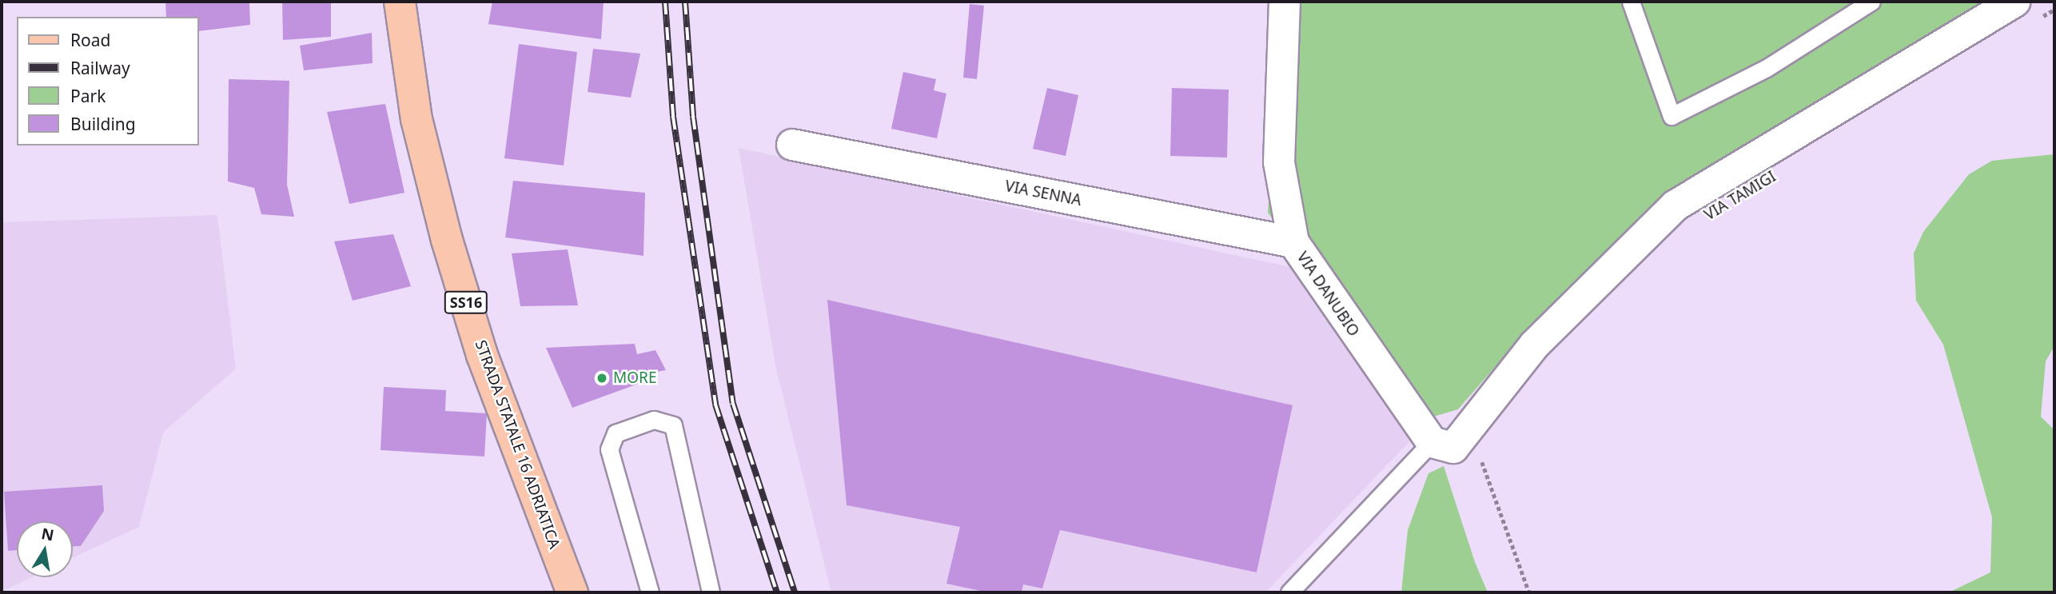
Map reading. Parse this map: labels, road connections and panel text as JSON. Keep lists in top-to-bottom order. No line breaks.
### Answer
{"streets":{"main road":["SS16","STRADA STATALE 16 ADRIATICA"],"street":["VIA SENNA","VIA TAMIGI","VIA DANUBIO"]},"crossings":[["VIA SENNA","VIA DANUBIO"],["VIA TAMIGI","VIA DANUBIO"]],"places":["MORE"],"legend":["Road","Railway","Park","Building"],"north":"top"}
